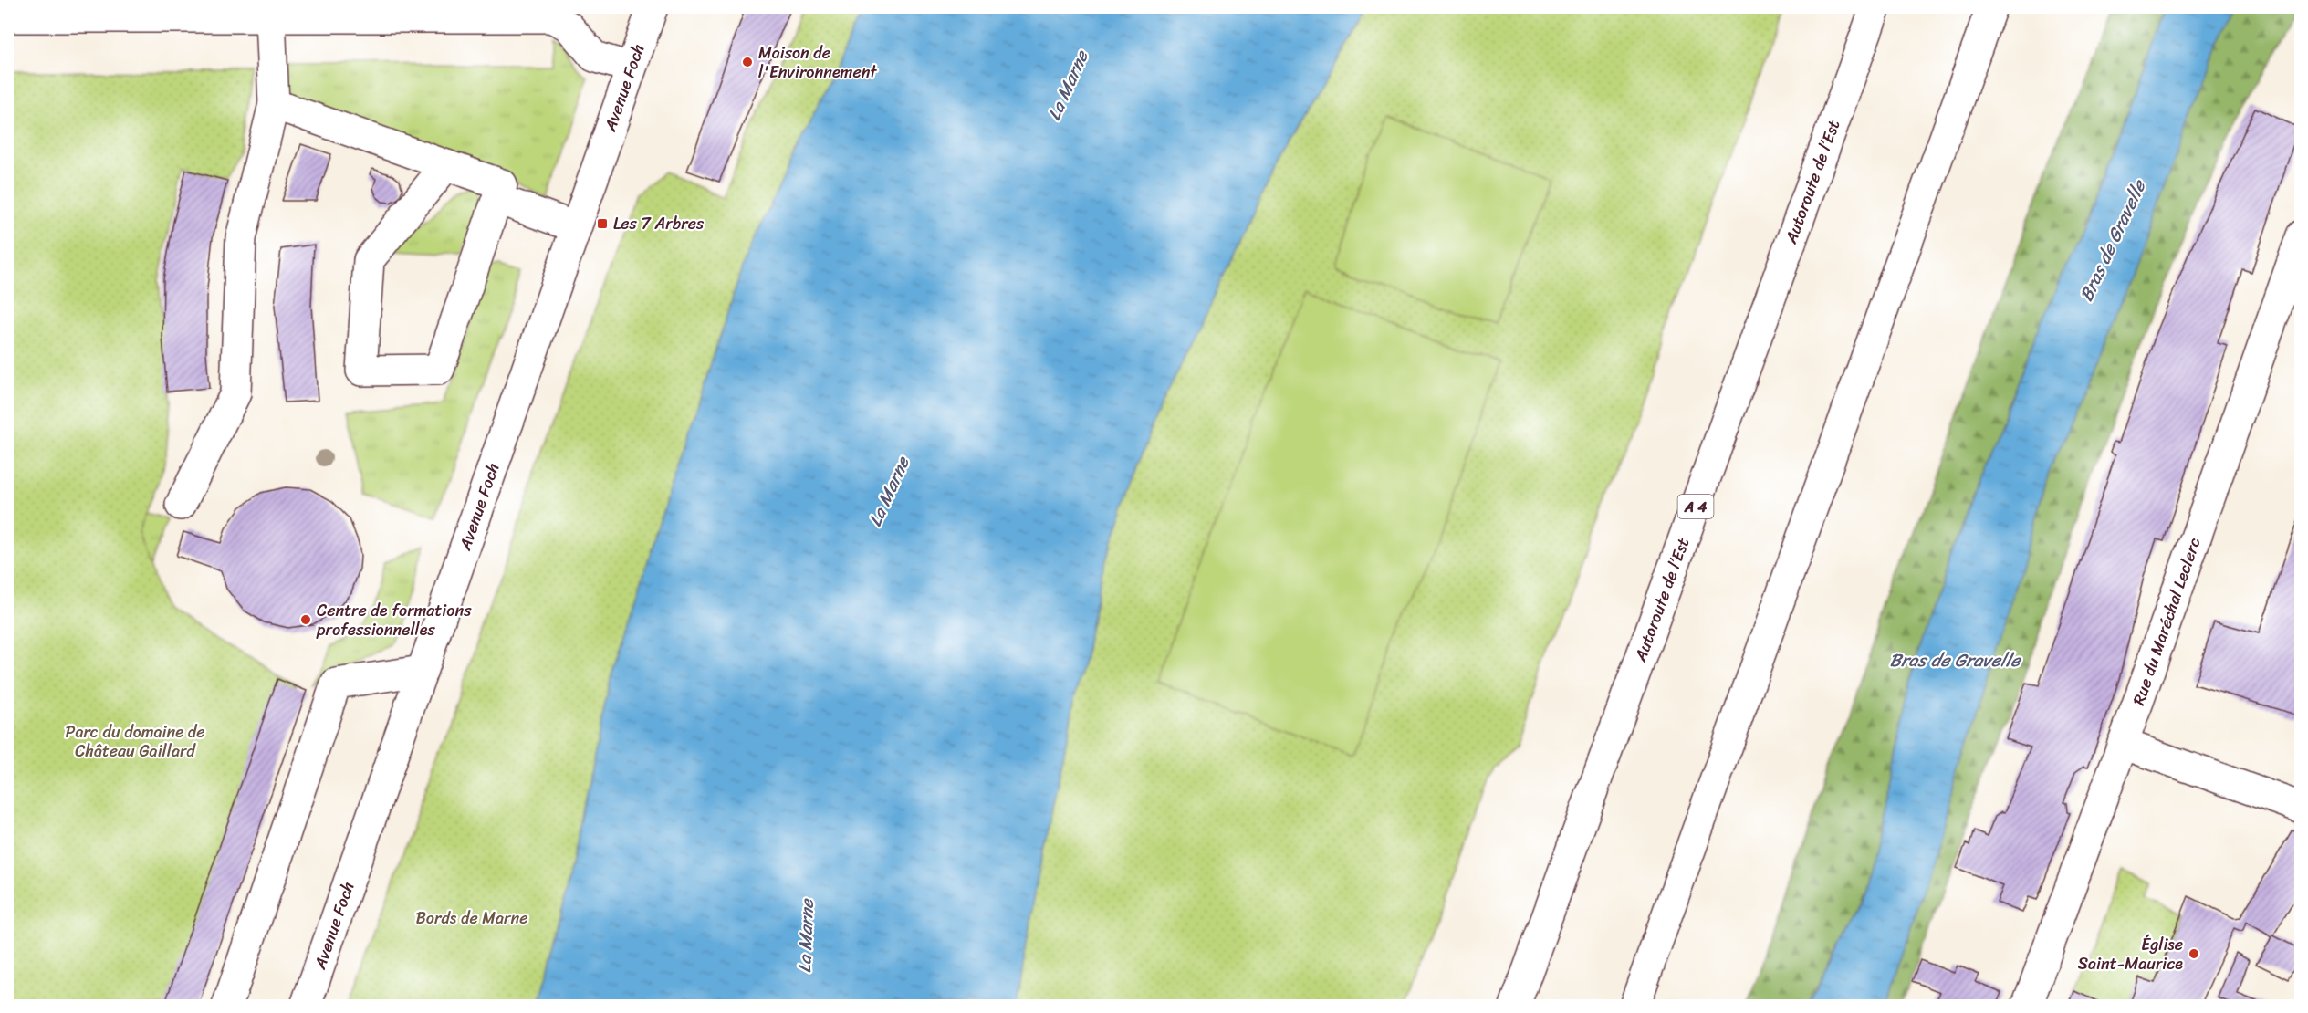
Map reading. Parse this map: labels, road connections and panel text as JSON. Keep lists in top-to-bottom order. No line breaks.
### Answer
{"streets":{"main road":["Avenue Foch","Autoroute de l’Est","A 4","Rue du Maréchal Leclerc"]},"water":["La Marne","Bras de Gravelle"],"parks":["Parc du domaine de Château Gaillard","Bords de Marne"],"places":{"other":["Maison de l'Environnement","Centre de formations professionnelles","Église Saint-Maurice"],"transit":["Les 7 Arbres"]}}
